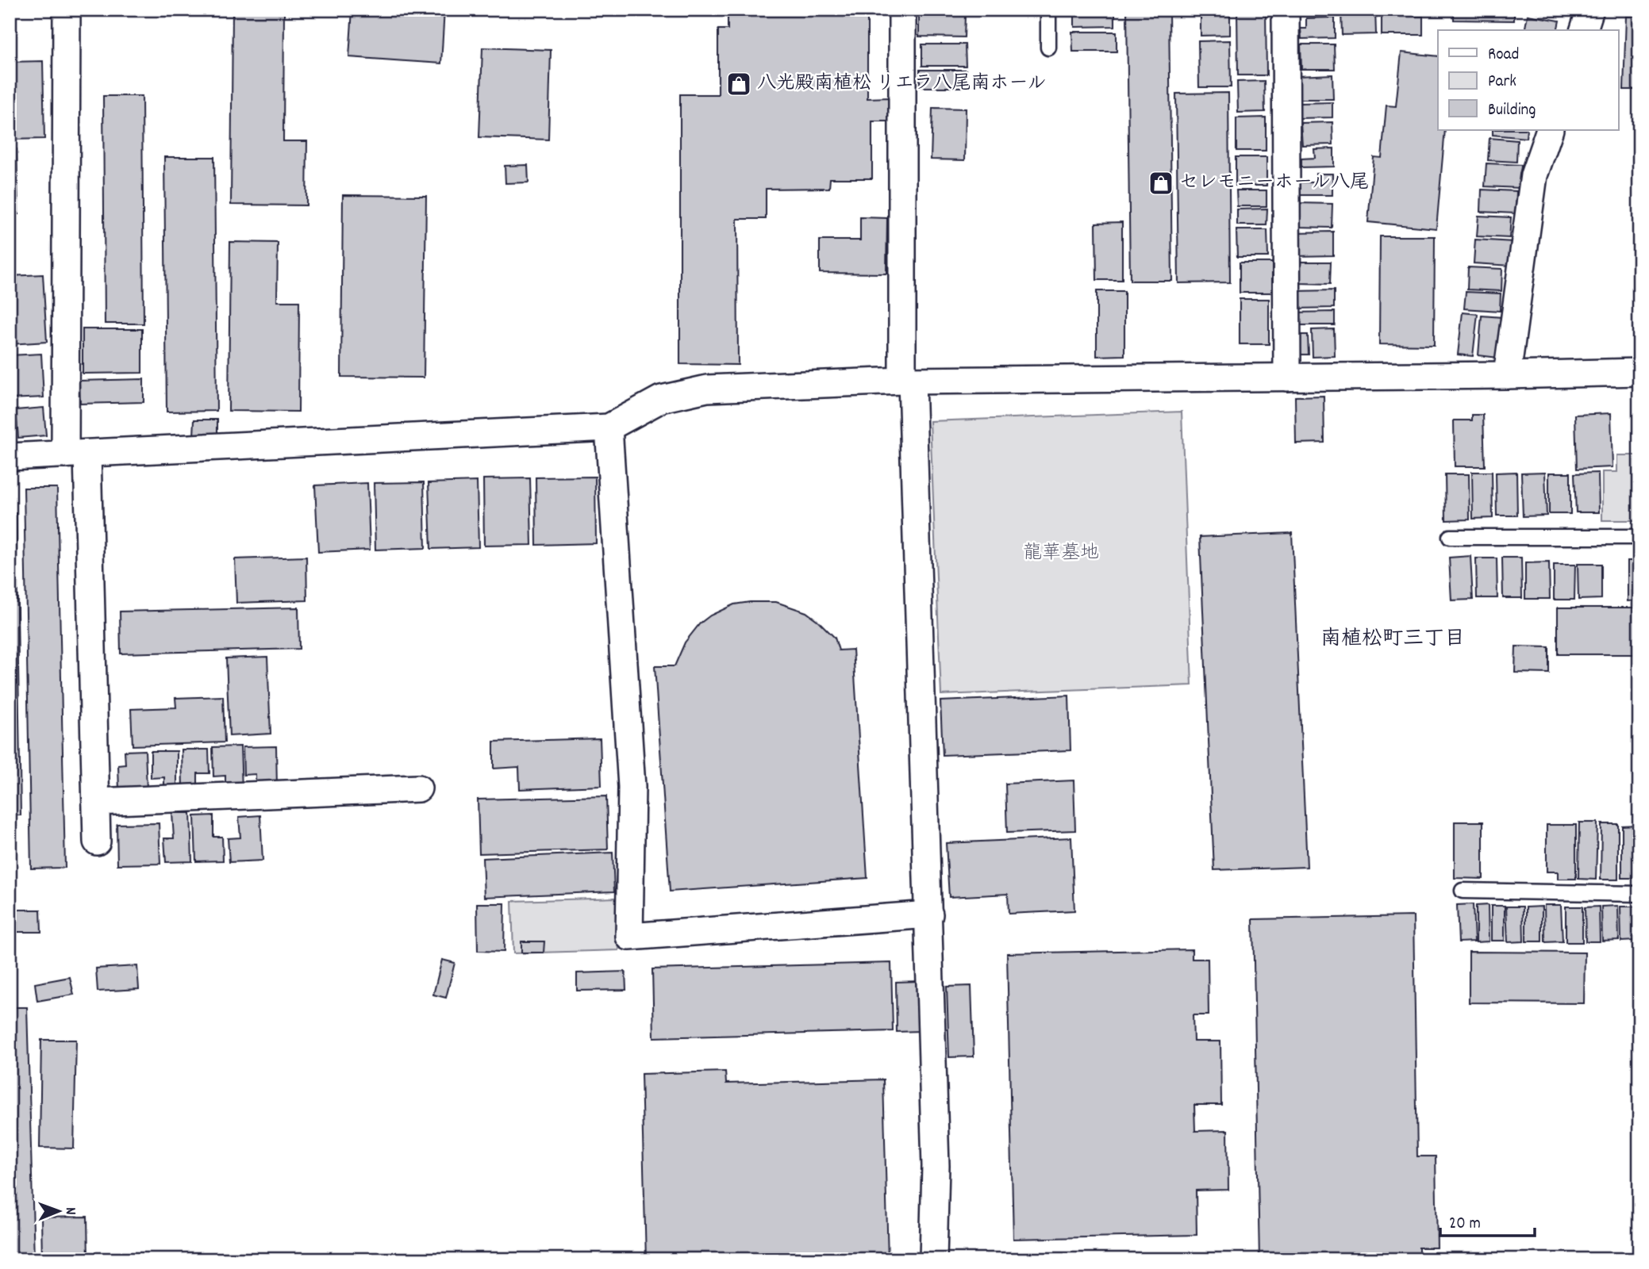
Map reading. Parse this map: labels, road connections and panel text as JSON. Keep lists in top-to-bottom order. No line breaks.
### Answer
{"districts":["南植松町三丁目"],"parks":["龍華墓地"],"places":{"shop":["八光殿南植松 リエラ八尾南ホール","セレモニーホール八尾"]},"legend":["Road","Park","Building"],"scale_bar":"20 m","north":"right"}
